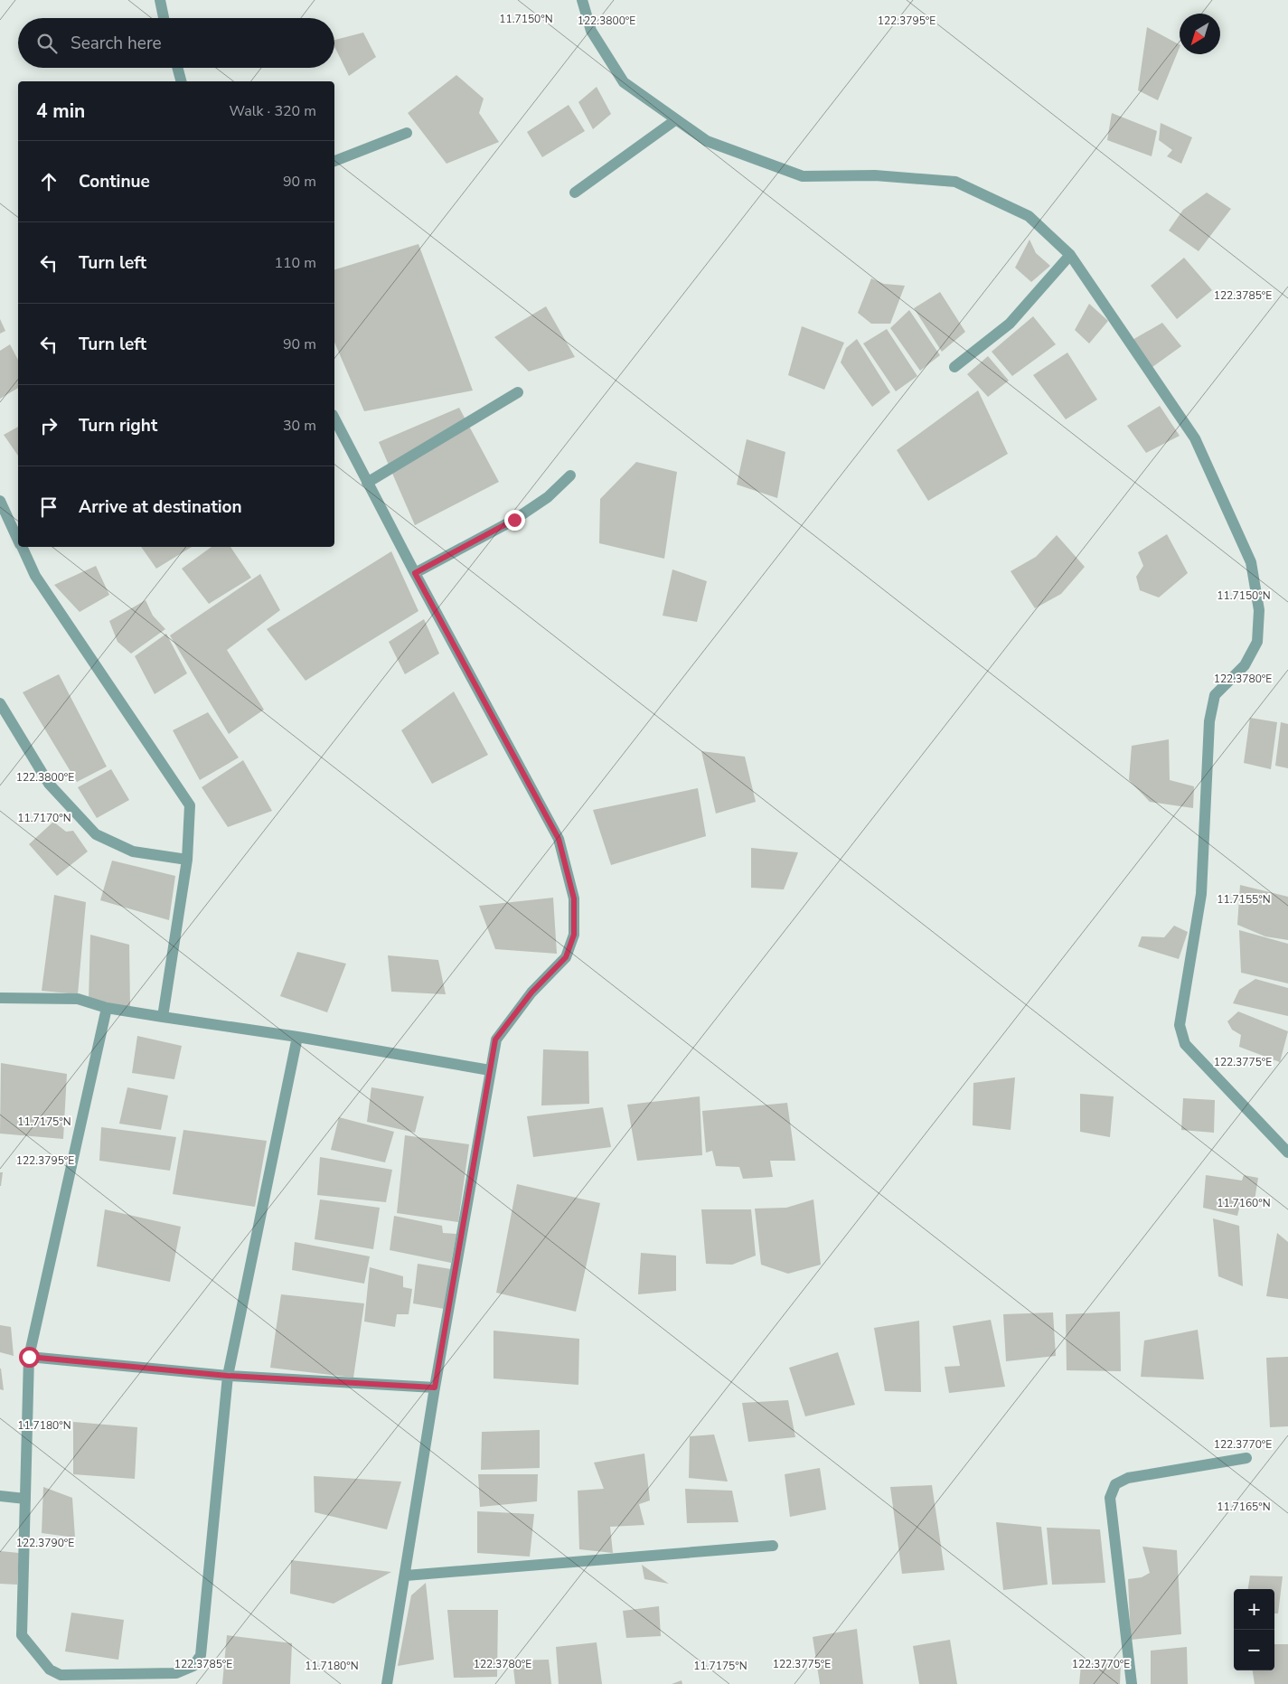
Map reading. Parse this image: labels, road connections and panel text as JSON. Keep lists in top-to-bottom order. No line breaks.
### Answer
{"north":"bottom left","page":{"search":"Search here","heading":["4 min","Walk · 320 m"],"list":[["Continue","90 m"],["Turn left","110 m"],["Turn left","90 m"],["Turn right","30 m"],"Arrive at destination"],"map_buttons":["+","−"]},"coordinates":["11.7150°N","122.3800°E","122.3795°E","122.3785°E","122.3780°E","11.7170°N","11.7155°N","122.3775°E","11.7175°N","11.7160°N","11.7180°N","122.3770°E","11.7165°N","122.3790°E"]}
